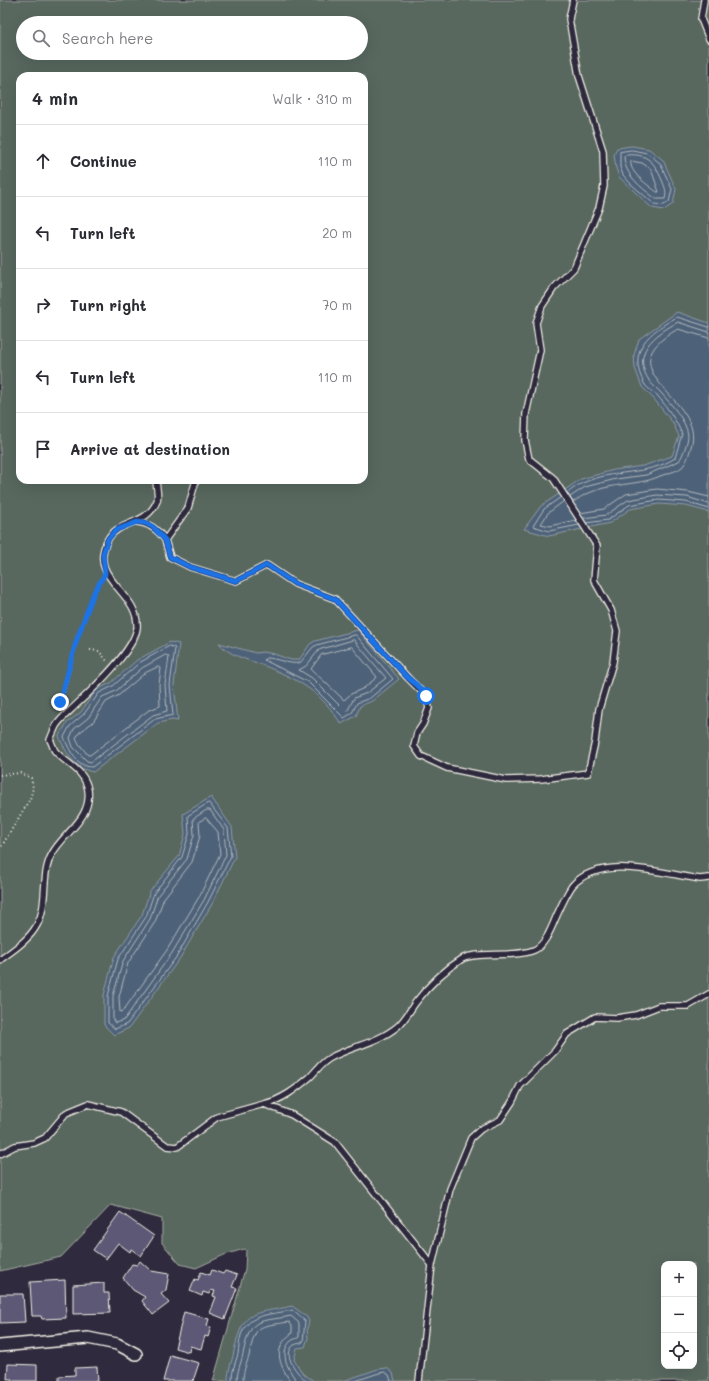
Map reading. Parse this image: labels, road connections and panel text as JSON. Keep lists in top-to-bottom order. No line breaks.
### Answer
{"page":{"search":"Search here","heading":["4 min","Walk · 310 m"],"list":[["Continue","110 m"],["Turn left","20 m"],["Turn right","70 m"],["Turn left","110 m"],"Arrive at destination"],"map_buttons":["+","−"]}}
